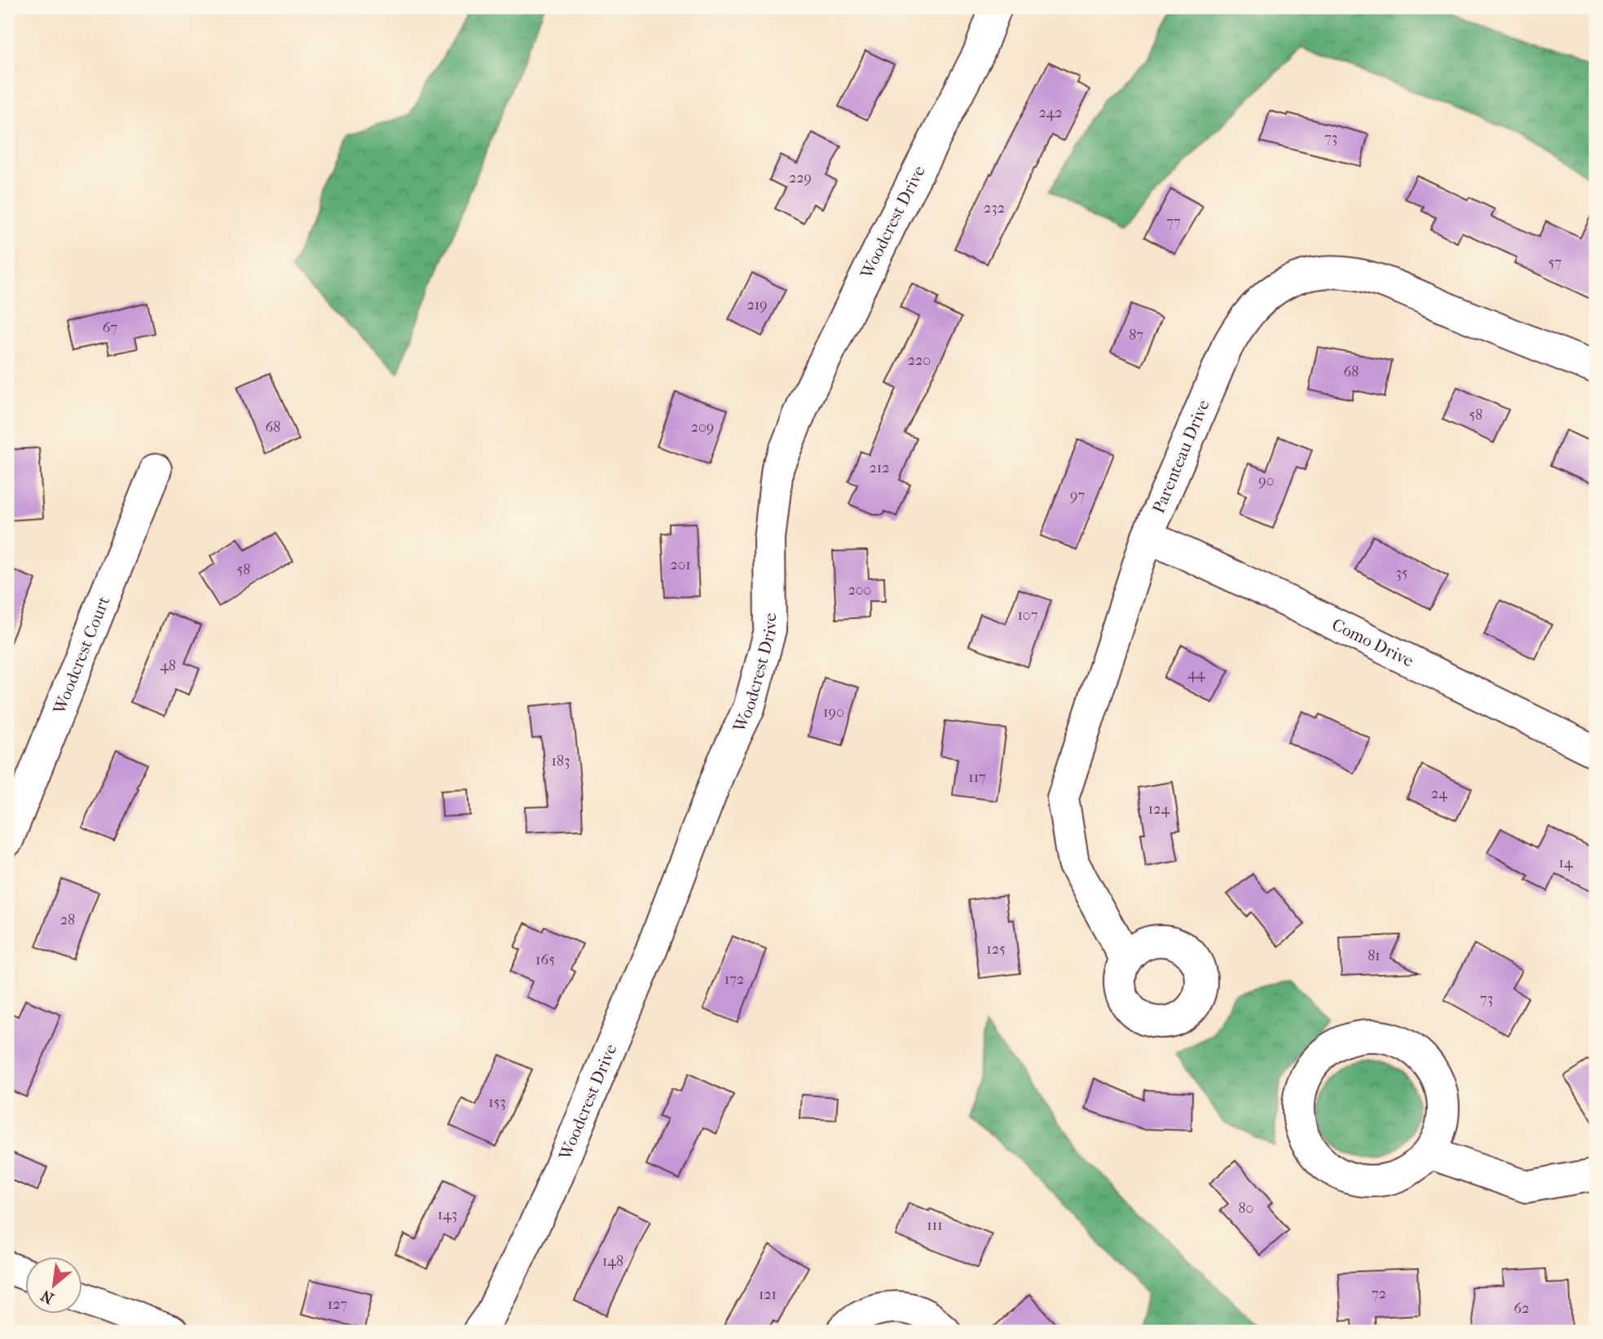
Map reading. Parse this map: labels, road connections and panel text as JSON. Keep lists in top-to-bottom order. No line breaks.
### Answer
{"streets":{"street":["Woodcrest Drive","Parenteau Drive","Como Drive","Woodcrest Court"]},"crossings":[["Parenteau Drive","Como Drive"]],"house_numbers":["242","73","229","232","77","57","219","67","87","220","68","58","68","209","212","90","97","201","58","35","200","107","48","44","190","183","117","24","124","14","28","125","81","165","172","73","153","80","143","111","148","72","121","127","62"],"north":"bottom left"}
